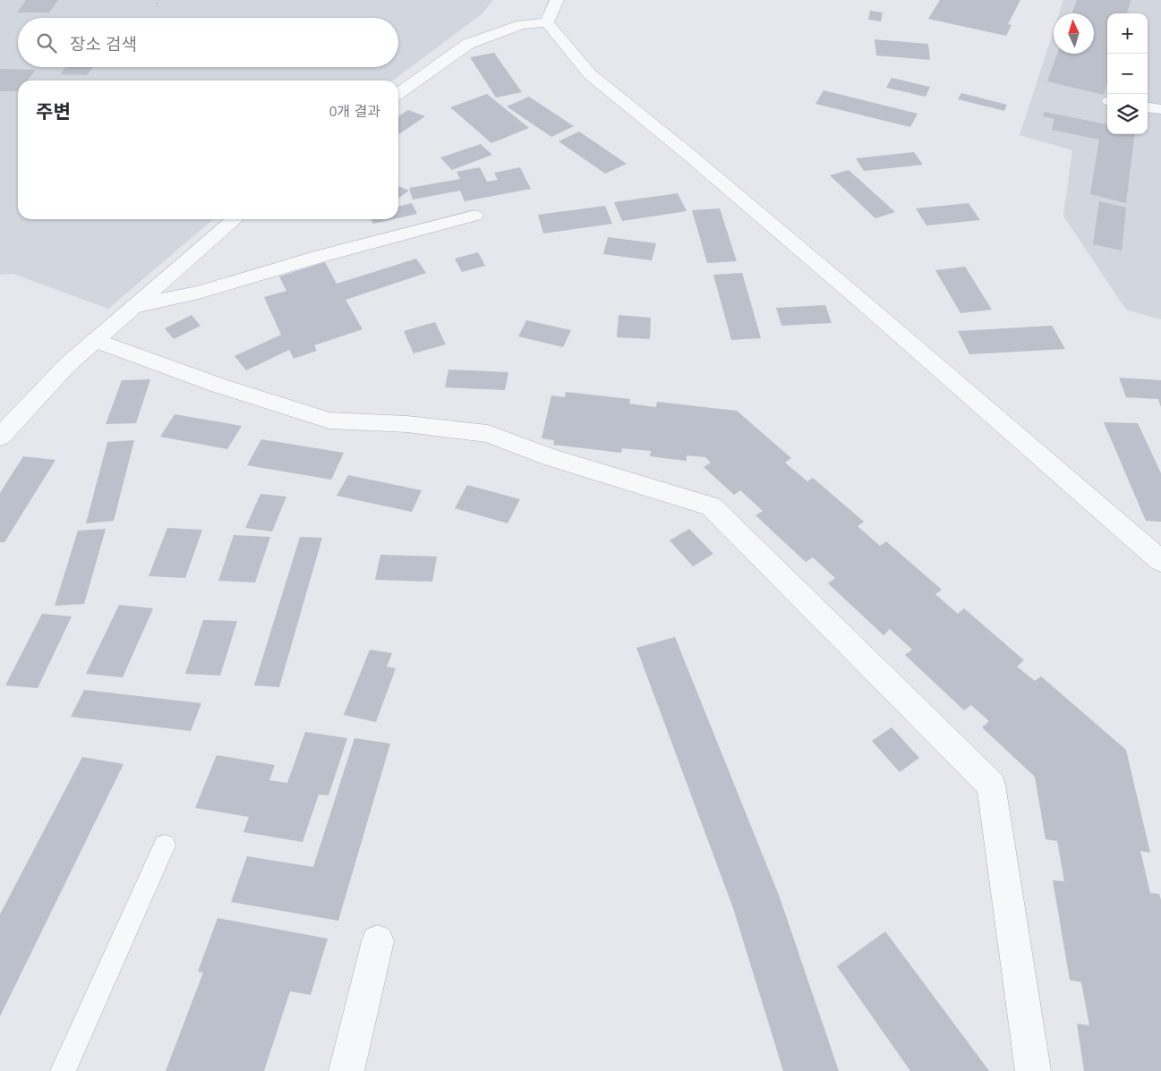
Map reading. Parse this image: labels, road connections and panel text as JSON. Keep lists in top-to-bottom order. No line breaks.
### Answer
{"north":"top","page":{"map_buttons":["+","−"],"search":"장소 검색","heading":["주변","0개 결과"]}}
